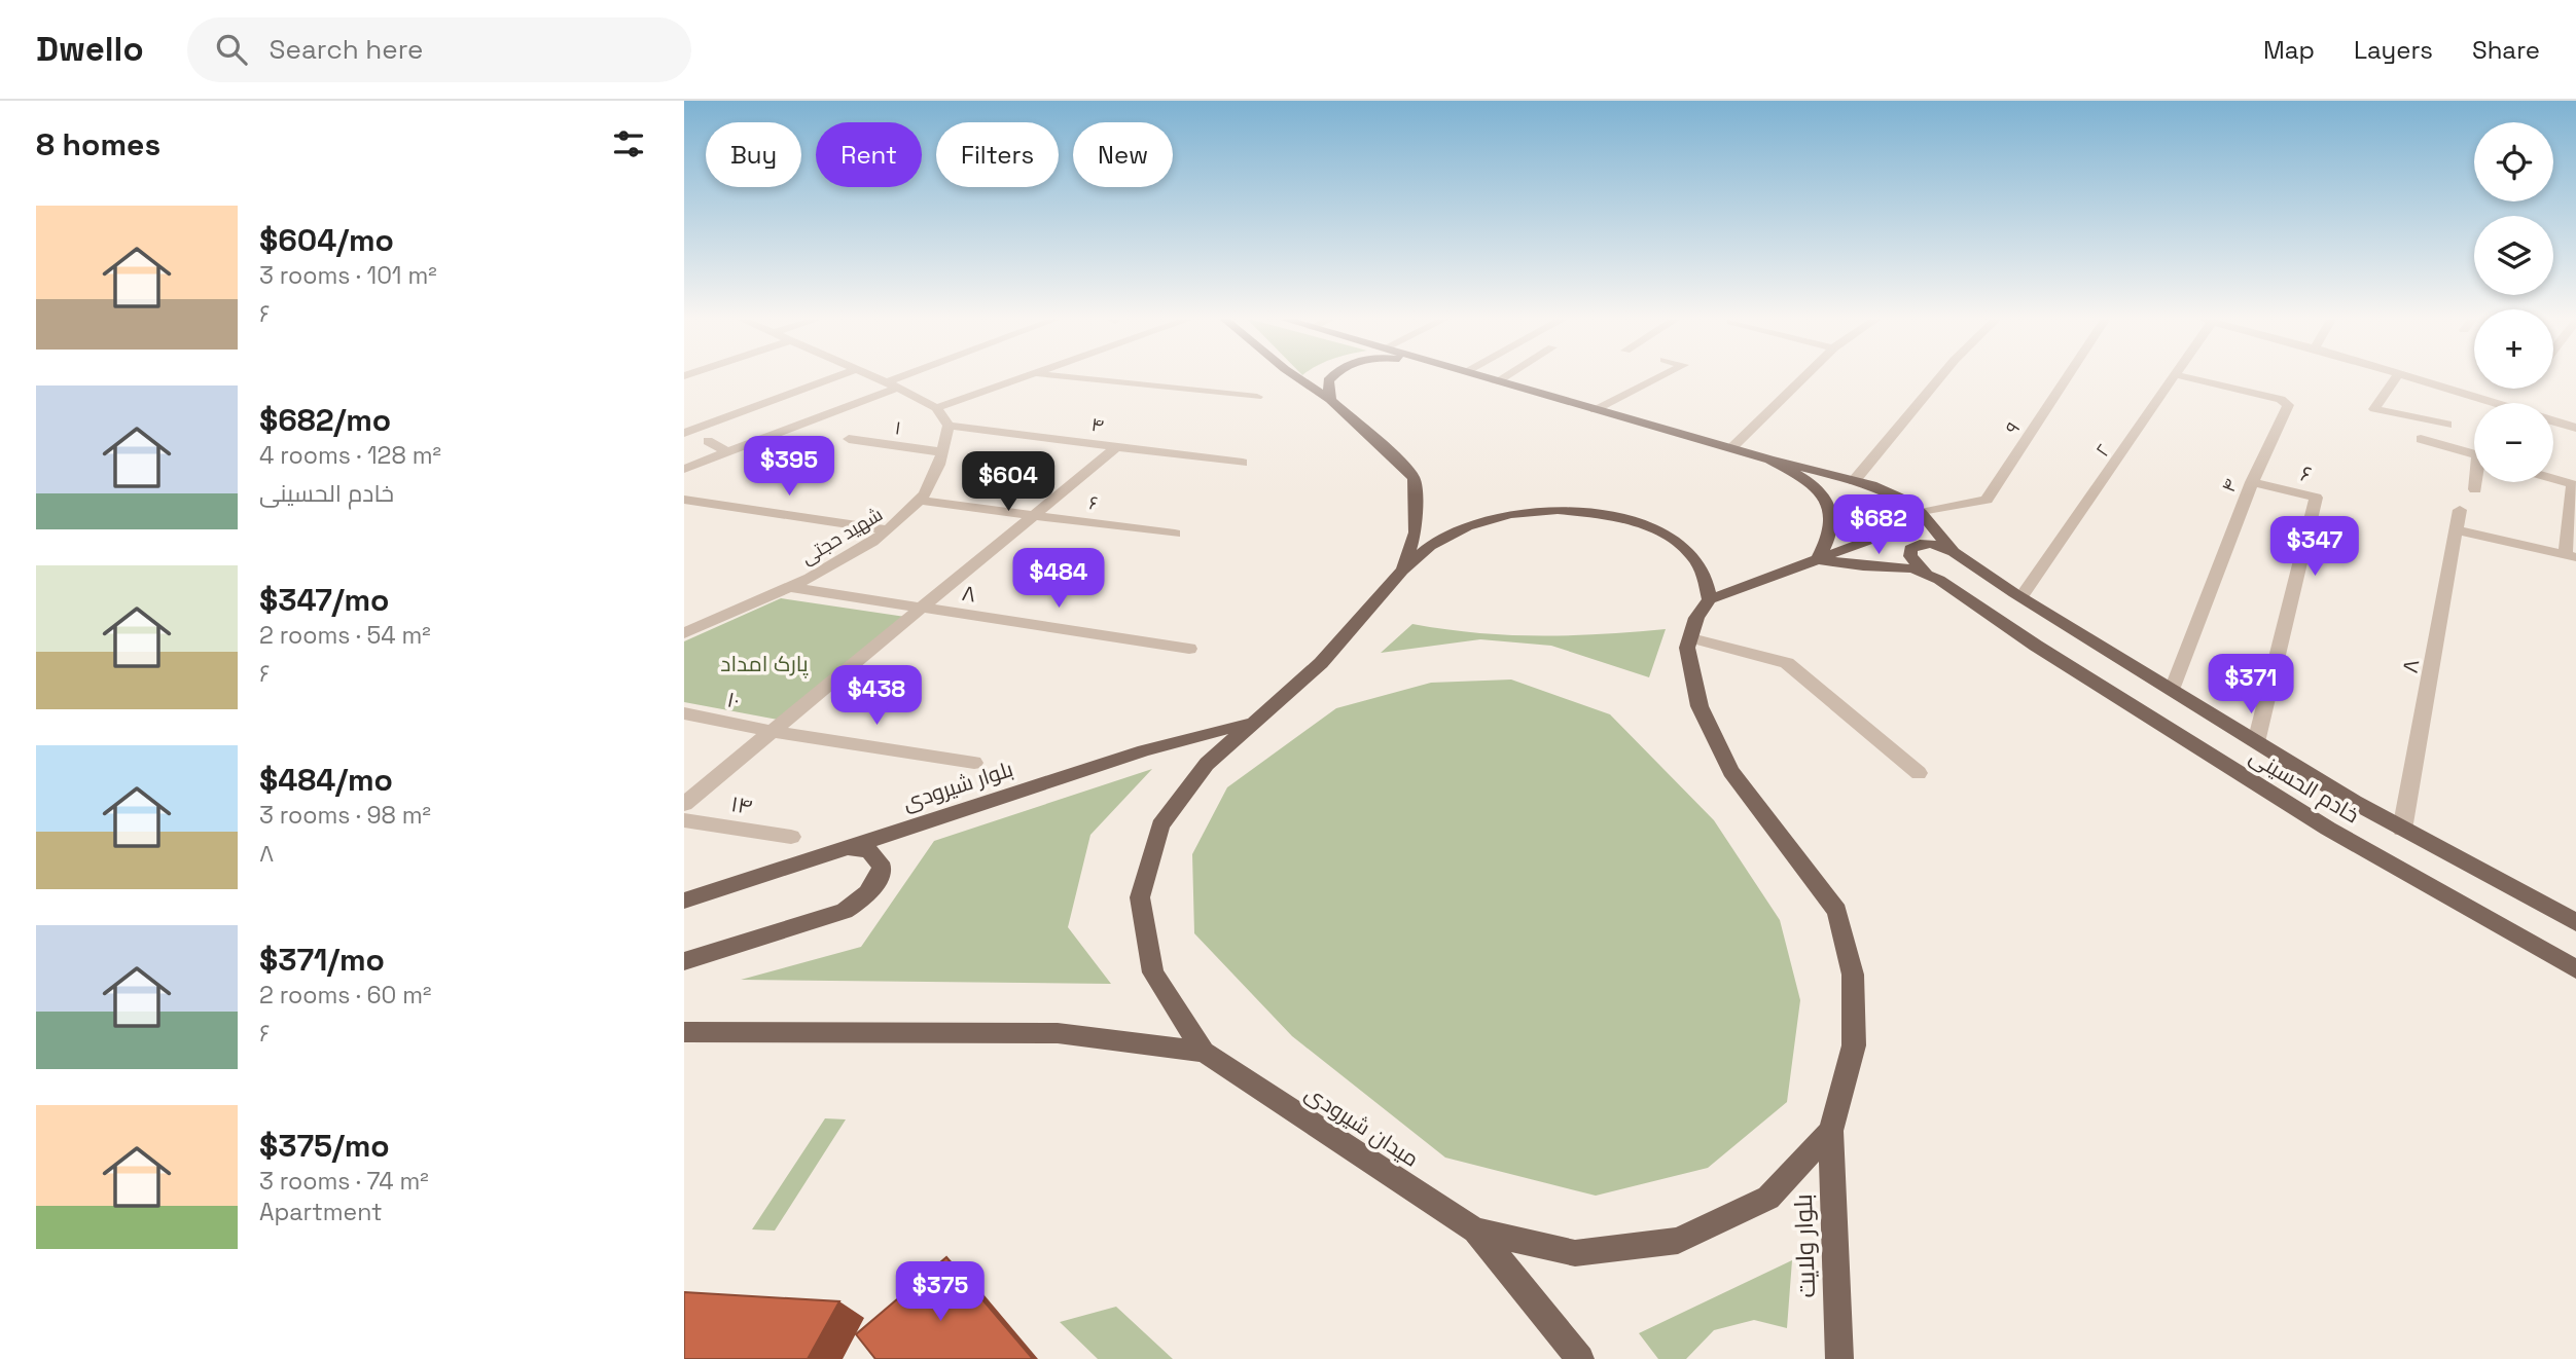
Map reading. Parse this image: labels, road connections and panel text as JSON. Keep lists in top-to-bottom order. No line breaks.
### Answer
{"streets":{"main road":["بلوار شیرودی","خادم الحسینی","میدان شیرودی","بلوار ولایت"],"street":["۴","۱","۹","۲","۶","شهید حجتی","۸","۱۰","۱۴"]},"crossings":[["۴","۶"],["۴","شهید حجتی"],["۴","خادم الحسینی"],["۱","شهید حجتی"],["۹","خادم الحسینی"],["۲","خادم الحسینی"],["۶","شهید حجتی"],["۶","خادم الحسینی"],["شهید حجتی","۸"],["۸","خادم الحسینی"],["بلوار شیرودی","میدان شیرودی"],["میدان شیرودی","بلوار ولایت"]],"parks":["پارک امداد"],"page":{"header":"Dwello","search":"Search here","nav":["Map","Layers","Share"],"heading":"8 homes","map_buttons":["+","−"],"chip":["Buy","Rent","Filters","New"],"list":[{"name":"$604/mo","note":"3 rooms · 101 m² · ۶"},{"name":"$682/mo","note":"4 rooms · 128 m² · خادم الحسینی"},{"name":"$347/mo","note":"2 rooms · 54 m² · ۶"},{"name":"$484/mo","note":"3 rooms · 98 m² · ۸"},{"name":"$371/mo","note":"2 rooms · 60 m² · ۶"},{"name":"$375/mo","note":"3 rooms · 74 m² · Apartment"}],"price":["$395","$604","$682","$347","$484","$371","$438","$375"]}}
